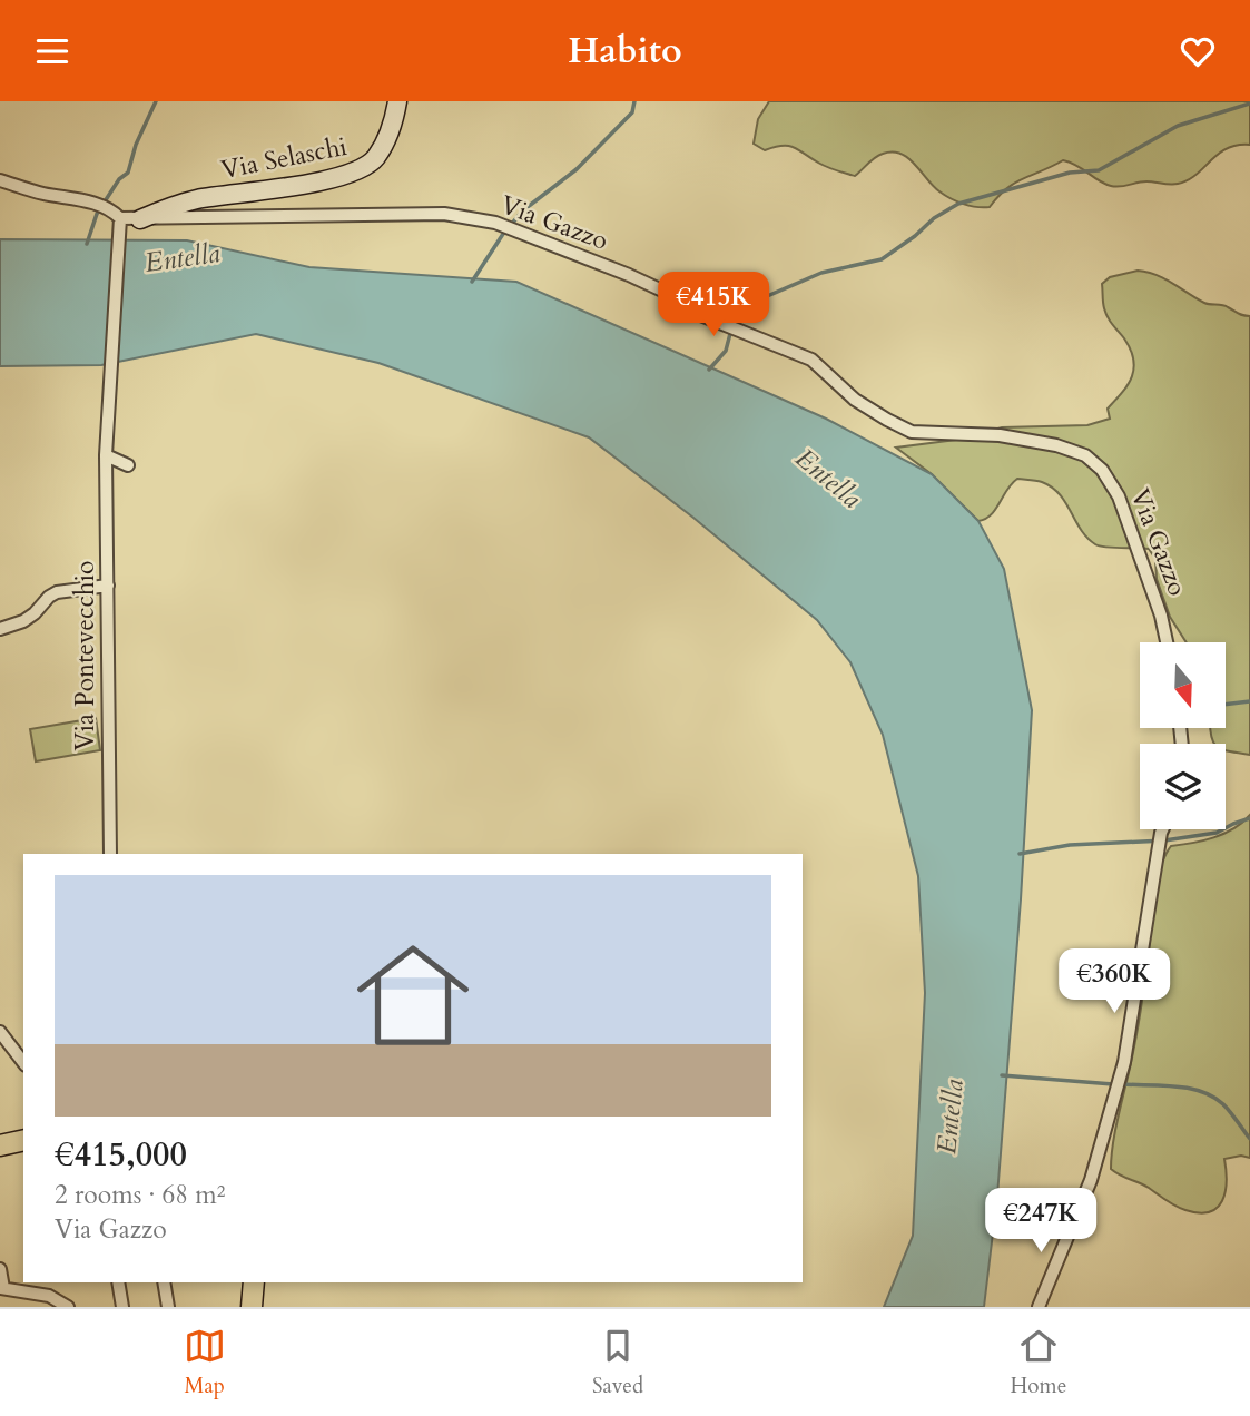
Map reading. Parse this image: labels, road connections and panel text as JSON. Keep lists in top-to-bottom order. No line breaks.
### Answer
{"streets":{"street":["Via Selaschi","Via Gazzo","Via Pontevecchio"]},"crossings":[["Via Selaschi","Via Gazzo"],["Via Gazzo","Via Pontevecchio"]],"water":["Entella"],"north":"bottom","page":{"header":"Habito","price":["€415K","€360K","€247K"],"list":[{"name":"€415,000","note":"2 rooms · 68 m² · Via Gazzo"}],"tabs":["Map","Saved","Home"]}}
